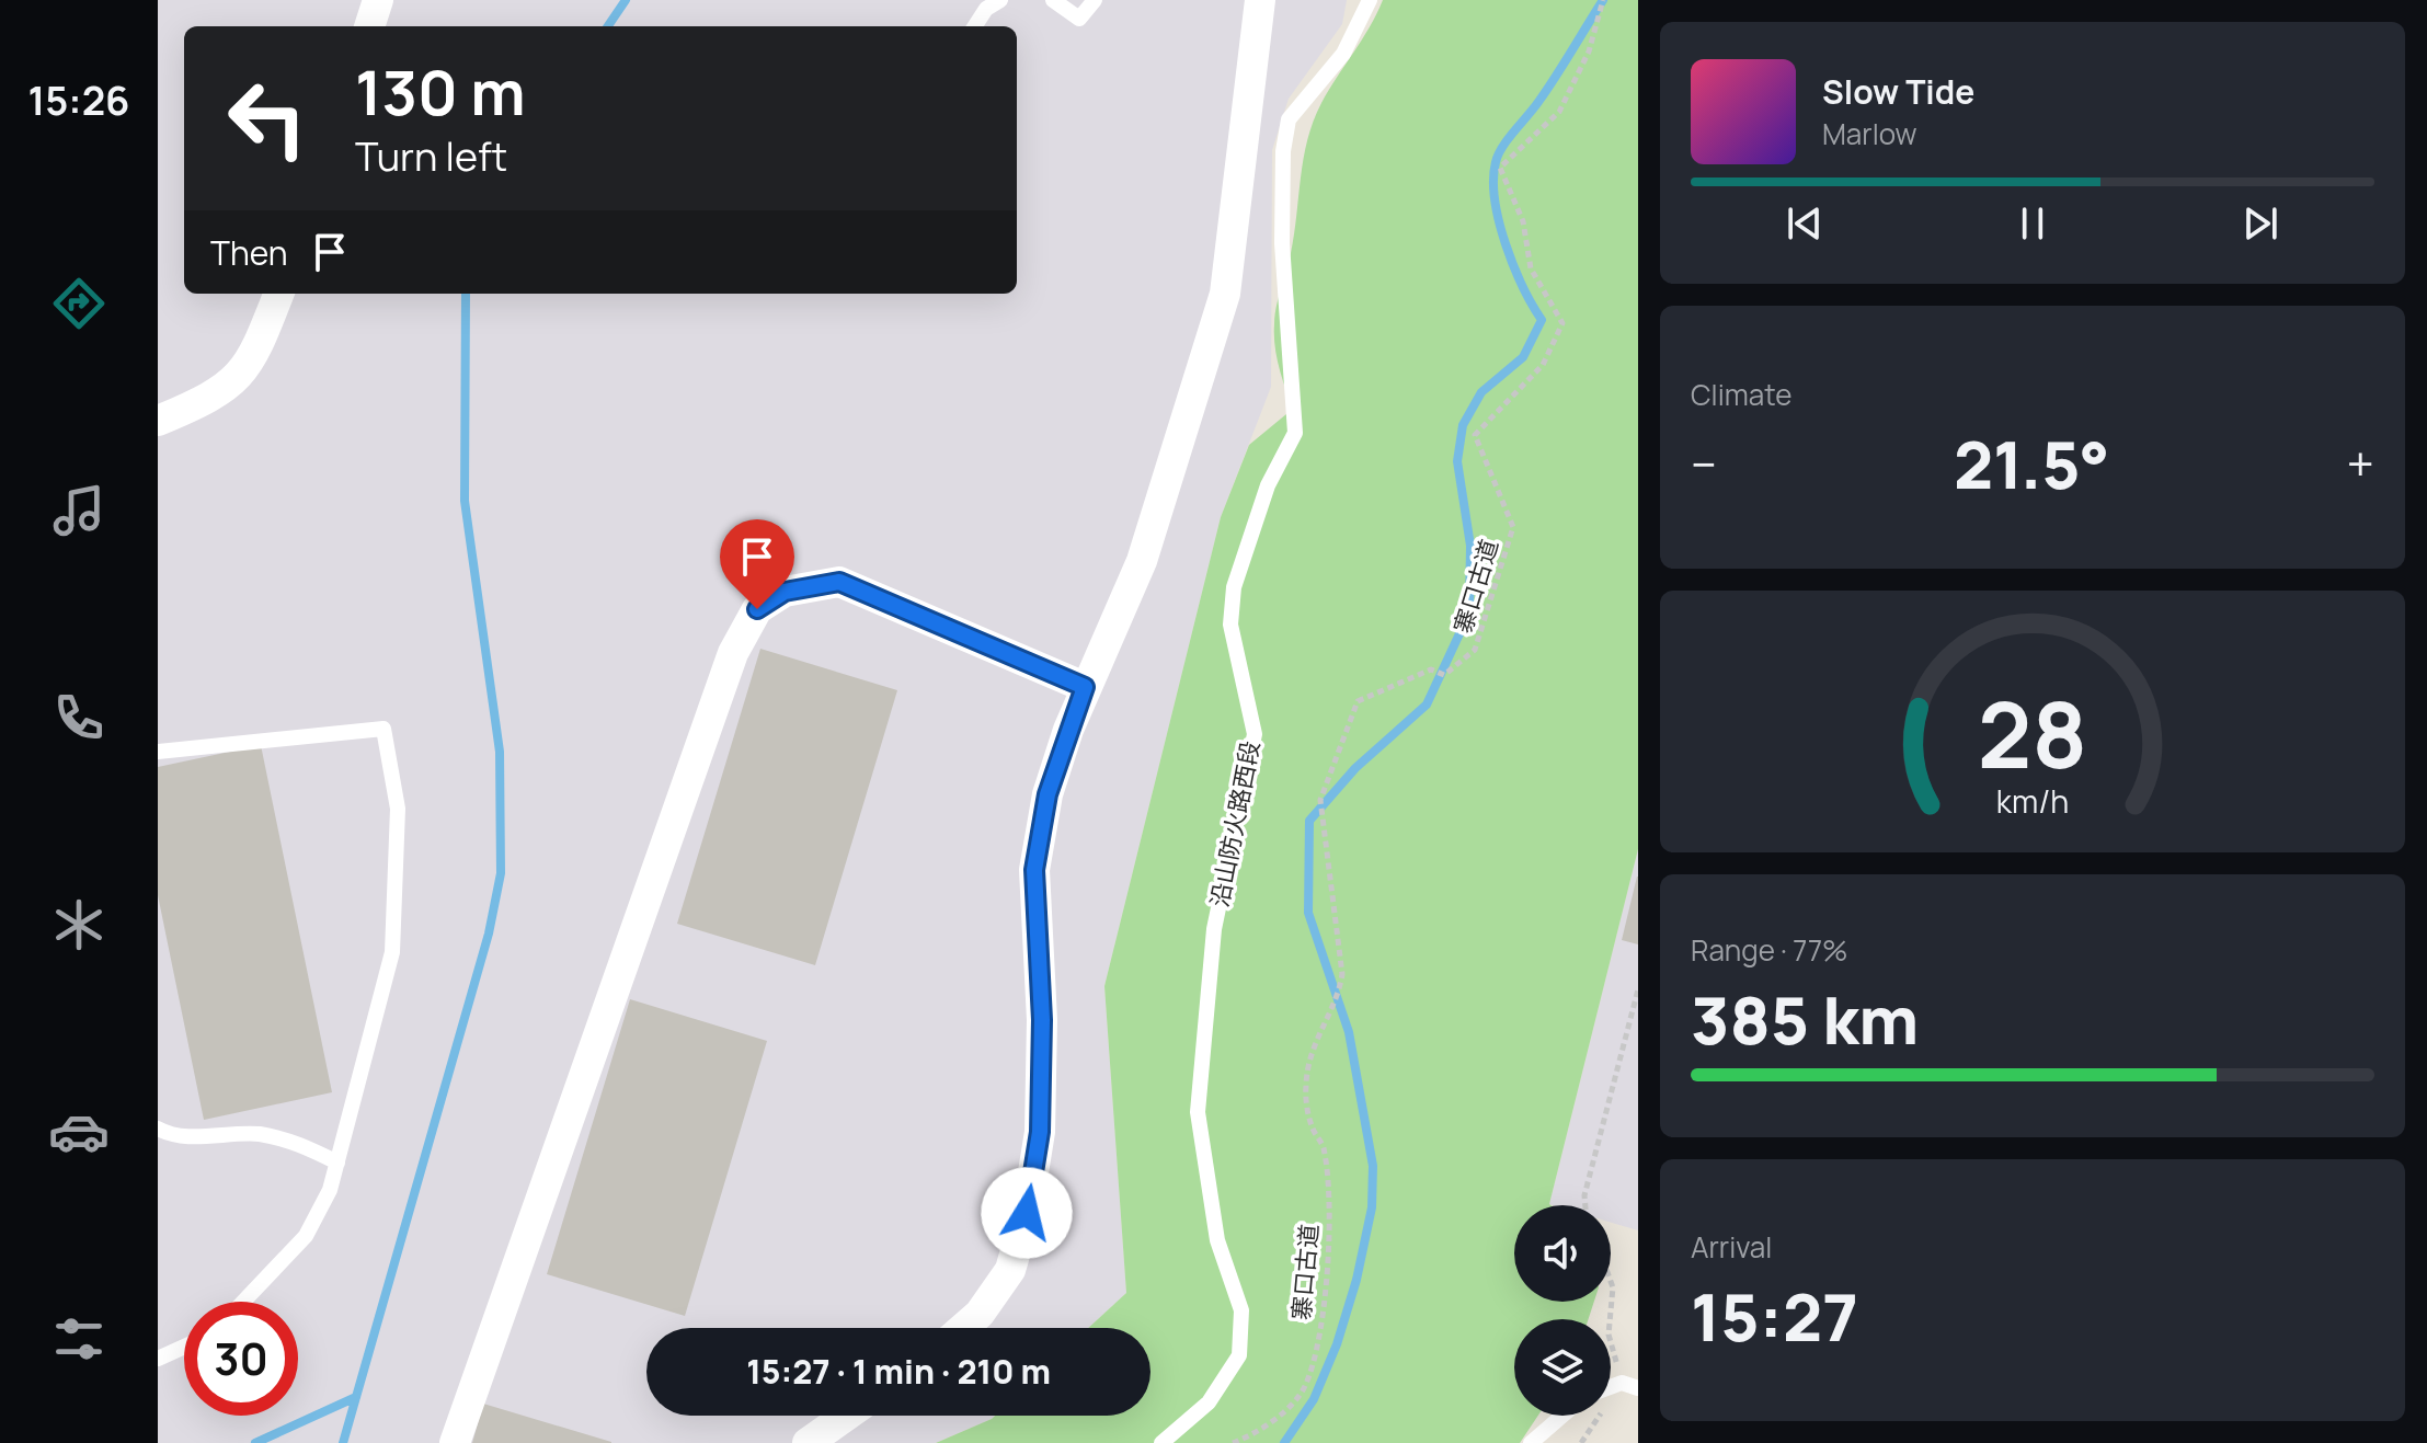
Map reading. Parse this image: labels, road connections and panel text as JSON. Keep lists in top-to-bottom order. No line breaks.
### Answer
{"streets":{"lane":["沿山防火路西段"],"path":["寨口古道"]},"page":{"tabs":"15:26","turn":["130 m","Turn left"],"song":["Slow Tide","Marlow"],"then":"Then","tile":["Climate",["Range · 77%","385 km"],["Arrival","15:27"]],"heat":["−","21.5°","+"],"limit":"30","trip":"15:27 · 1 min · 210 m","gauge":["28","km/h"]}}
